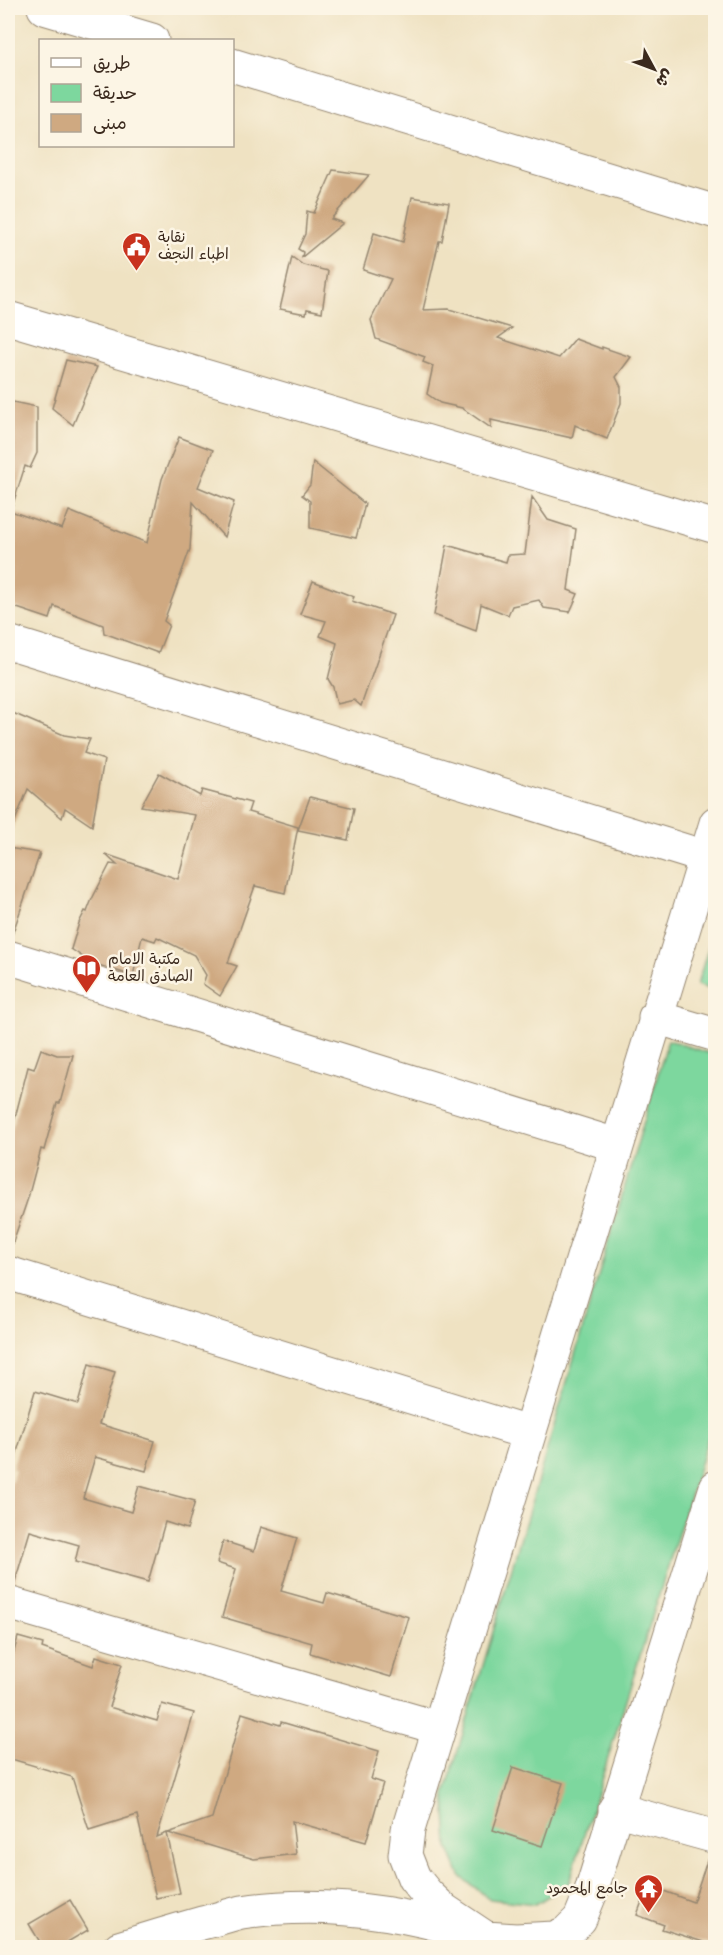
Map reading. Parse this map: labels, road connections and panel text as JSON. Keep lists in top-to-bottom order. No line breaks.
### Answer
{"places":{"public building":["نقابة اطباء النجف"],"library":["مكتبة الامام الصادق العامة"],"temple":["جامع المحمود"]},"legend":["طريق","حديقة","مبنى"],"north":"bottom right"}
